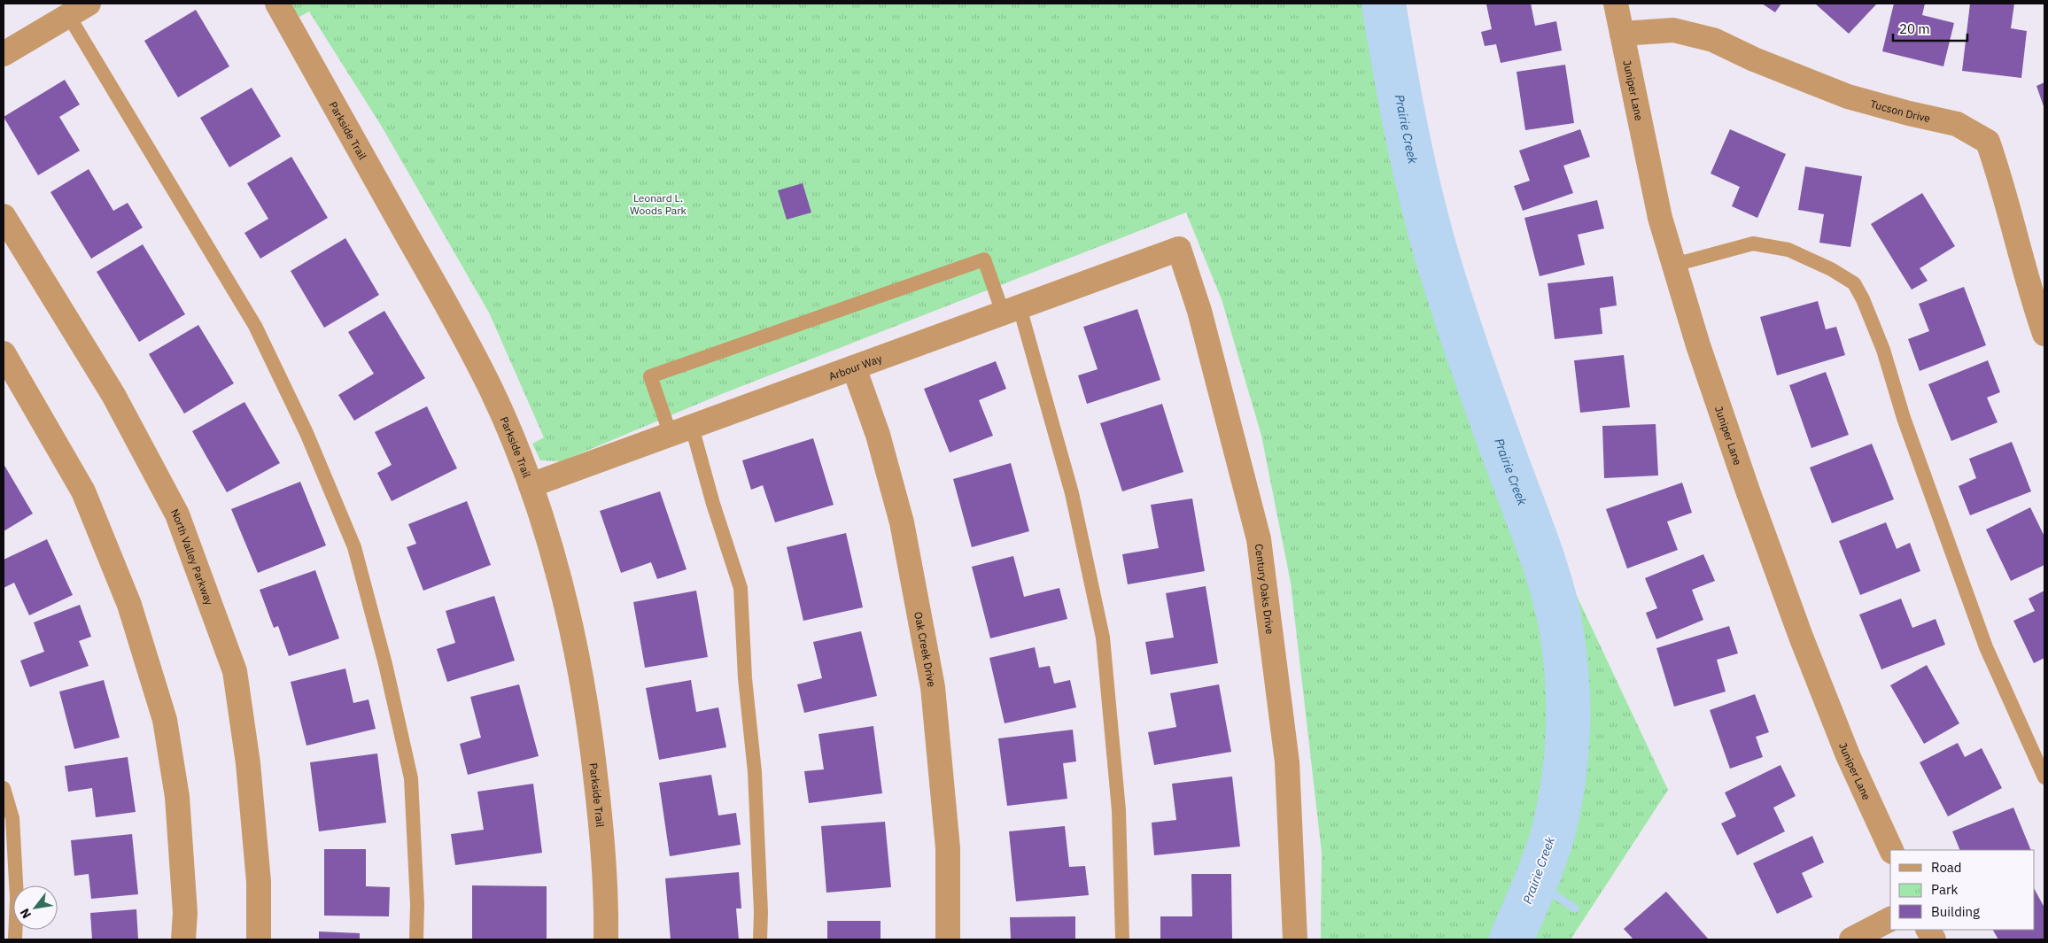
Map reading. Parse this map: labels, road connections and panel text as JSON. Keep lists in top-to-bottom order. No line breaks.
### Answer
{"streets":{"street":["Juniper Lane","Tucson Drive","Parkside Trail","Arbour Way","North Valley Parkway","Century Oaks Drive","Oak Creek Drive"]},"crossings":[["Juniper Lane","Tucson Drive"],["Parkside Trail","Arbour Way"],["Arbour Way","Century Oaks Drive"],["Arbour Way","Oak Creek Drive"]],"water":["Prairie Creek"],"parks":["Leonard L. Woods Park"],"legend":["Road","Park","Building"],"scale_bar":"20 m","north":"bottom left"}
